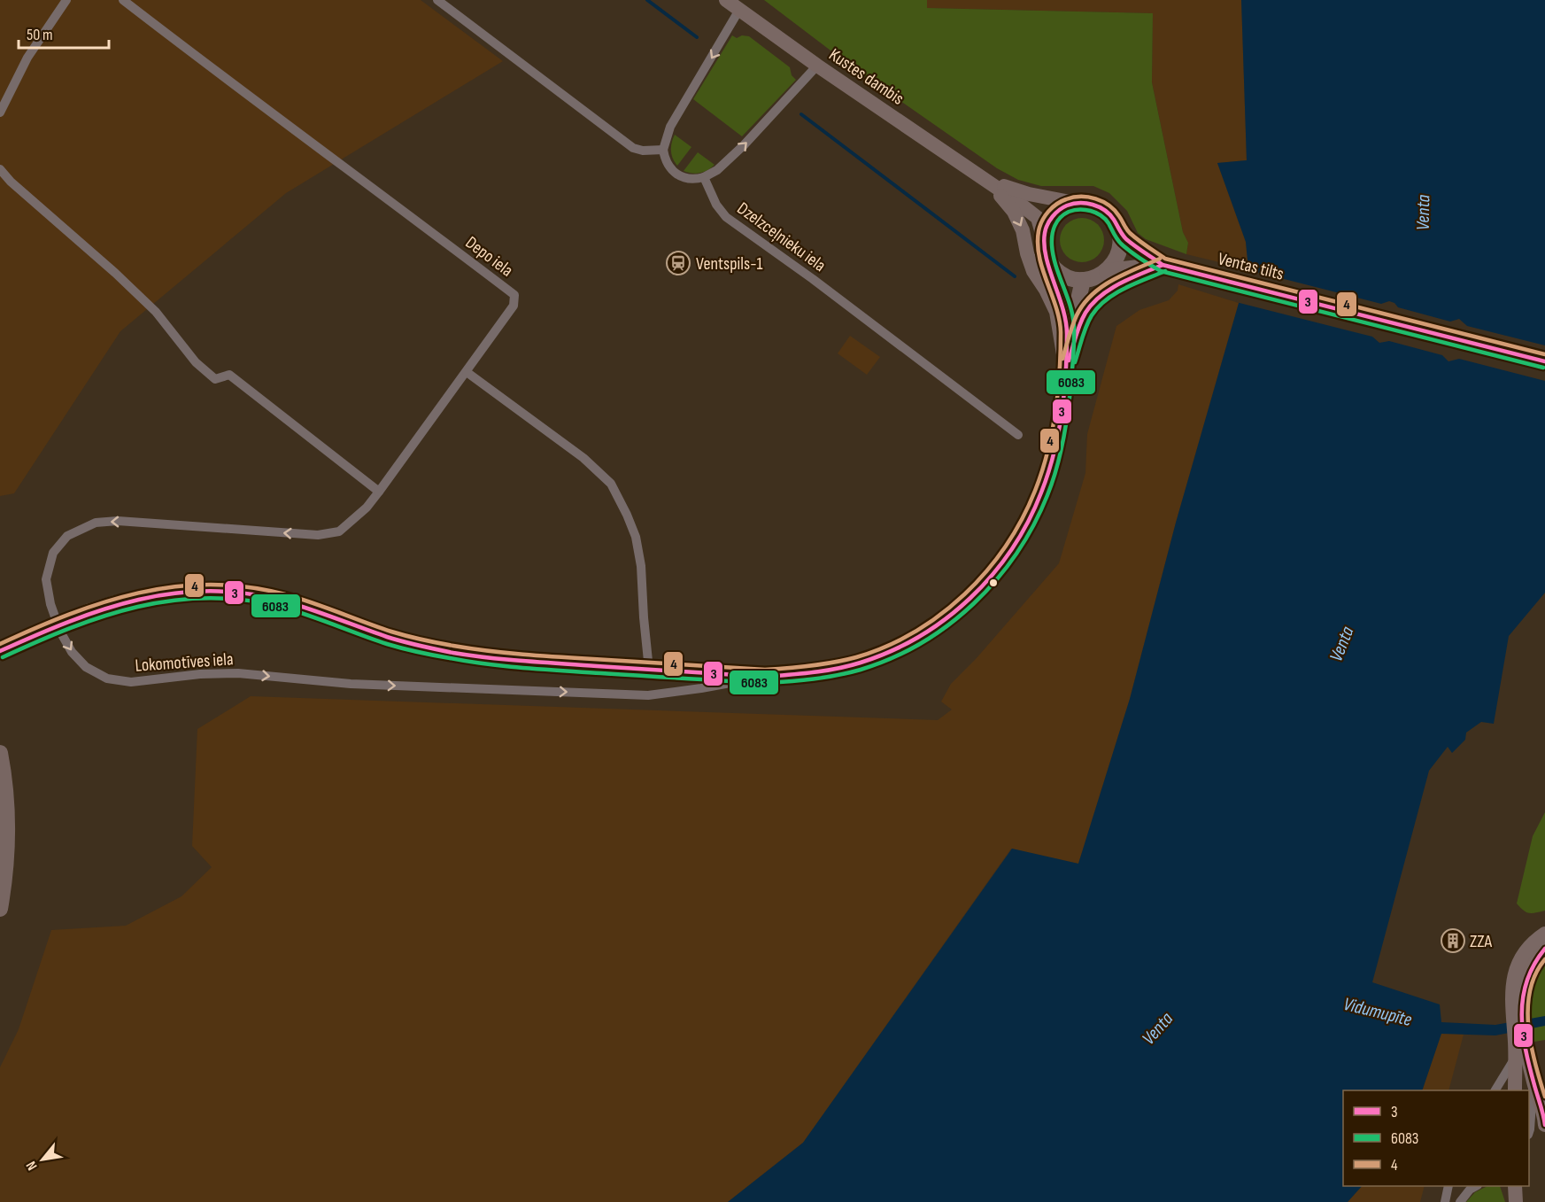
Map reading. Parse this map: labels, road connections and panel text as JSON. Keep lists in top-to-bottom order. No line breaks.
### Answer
{"streets":{"highway":["Ventas tilts"],"main road":["Kustes dambis"],"street":["Dzelzceļnieku iela","Depo iela","Lokomotīves iela"]},"crossings":[["Depo iela","Lokomotīves iela"]],"water":["Venta","Vidumupīte"],"places":{"station":["Ventspils-1"],"building":["ZZA"]},"lines":["transit line 4","transit line 3","transit line 6083"],"legend":["3","6083","4"],"scale_bar":"50 m","north":"bottom left"}
